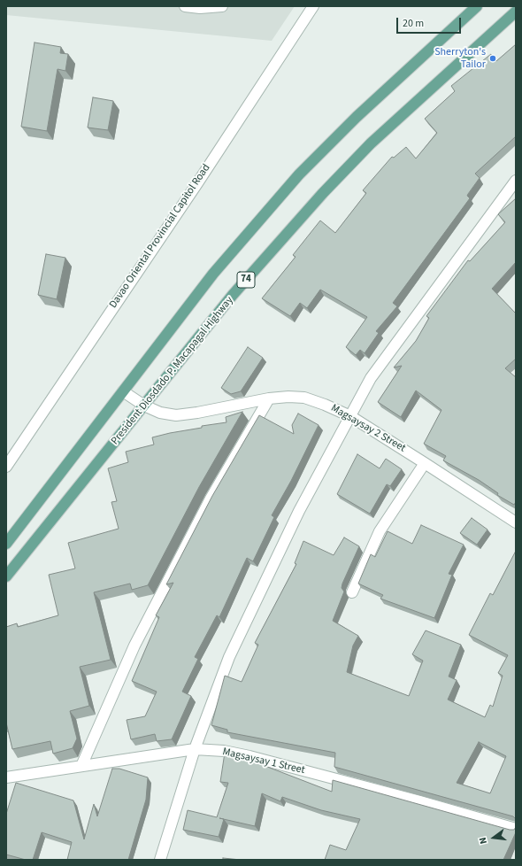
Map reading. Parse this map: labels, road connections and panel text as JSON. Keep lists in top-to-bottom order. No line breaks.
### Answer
{"streets":{"main road":["74","President Diosdado P. Macapagal Highway"],"street":["Davao Oriental Provincial Capitol Road","Magsaysay 2 Street","Magsaysay 1 Street"]},"crossings":[["President Diosdado P. Macapagal Highway","Magsaysay 2 Street"]],"places":["Sherryton's Tailor"],"scale_bar":"20 m","north":"left"}
